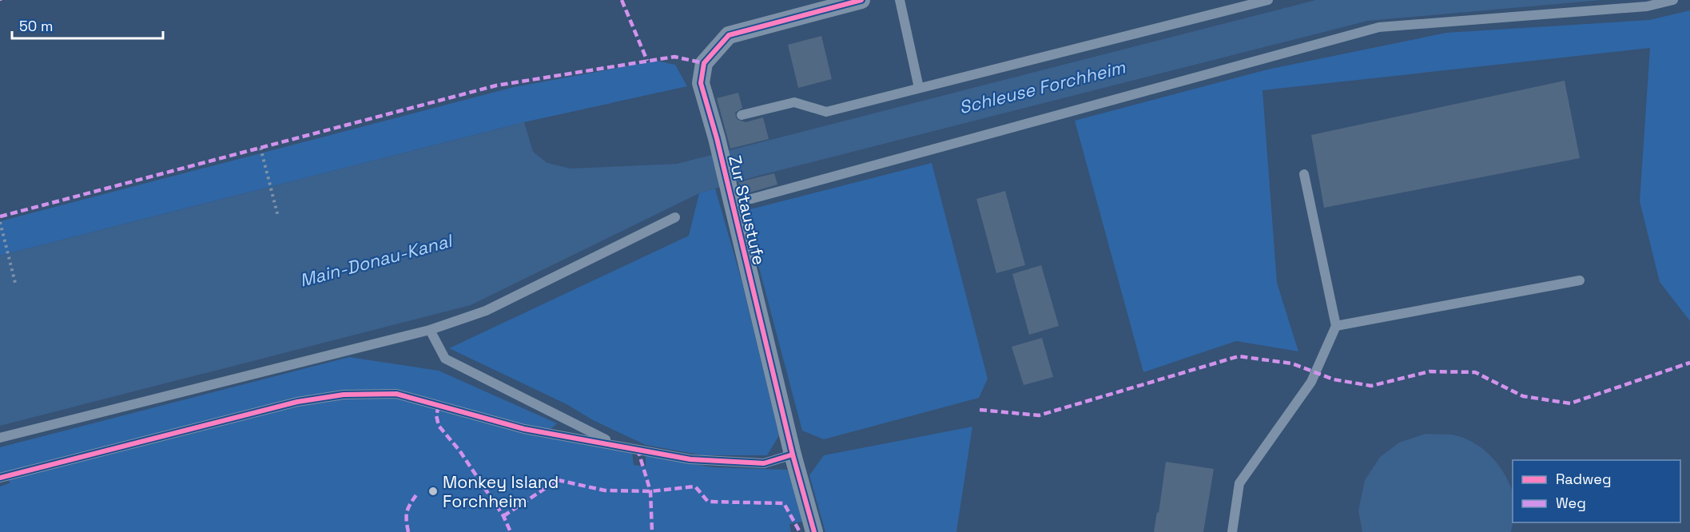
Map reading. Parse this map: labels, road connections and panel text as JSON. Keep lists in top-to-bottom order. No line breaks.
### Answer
{"streets":{"street":["Zur Staustufe"]},"water":["Schleuse Forchheim","Main-Donau-Kanal"],"places":["Monkey Island Forchheim"],"legend":["Radweg","Weg"],"scale_bar":"50 m"}
